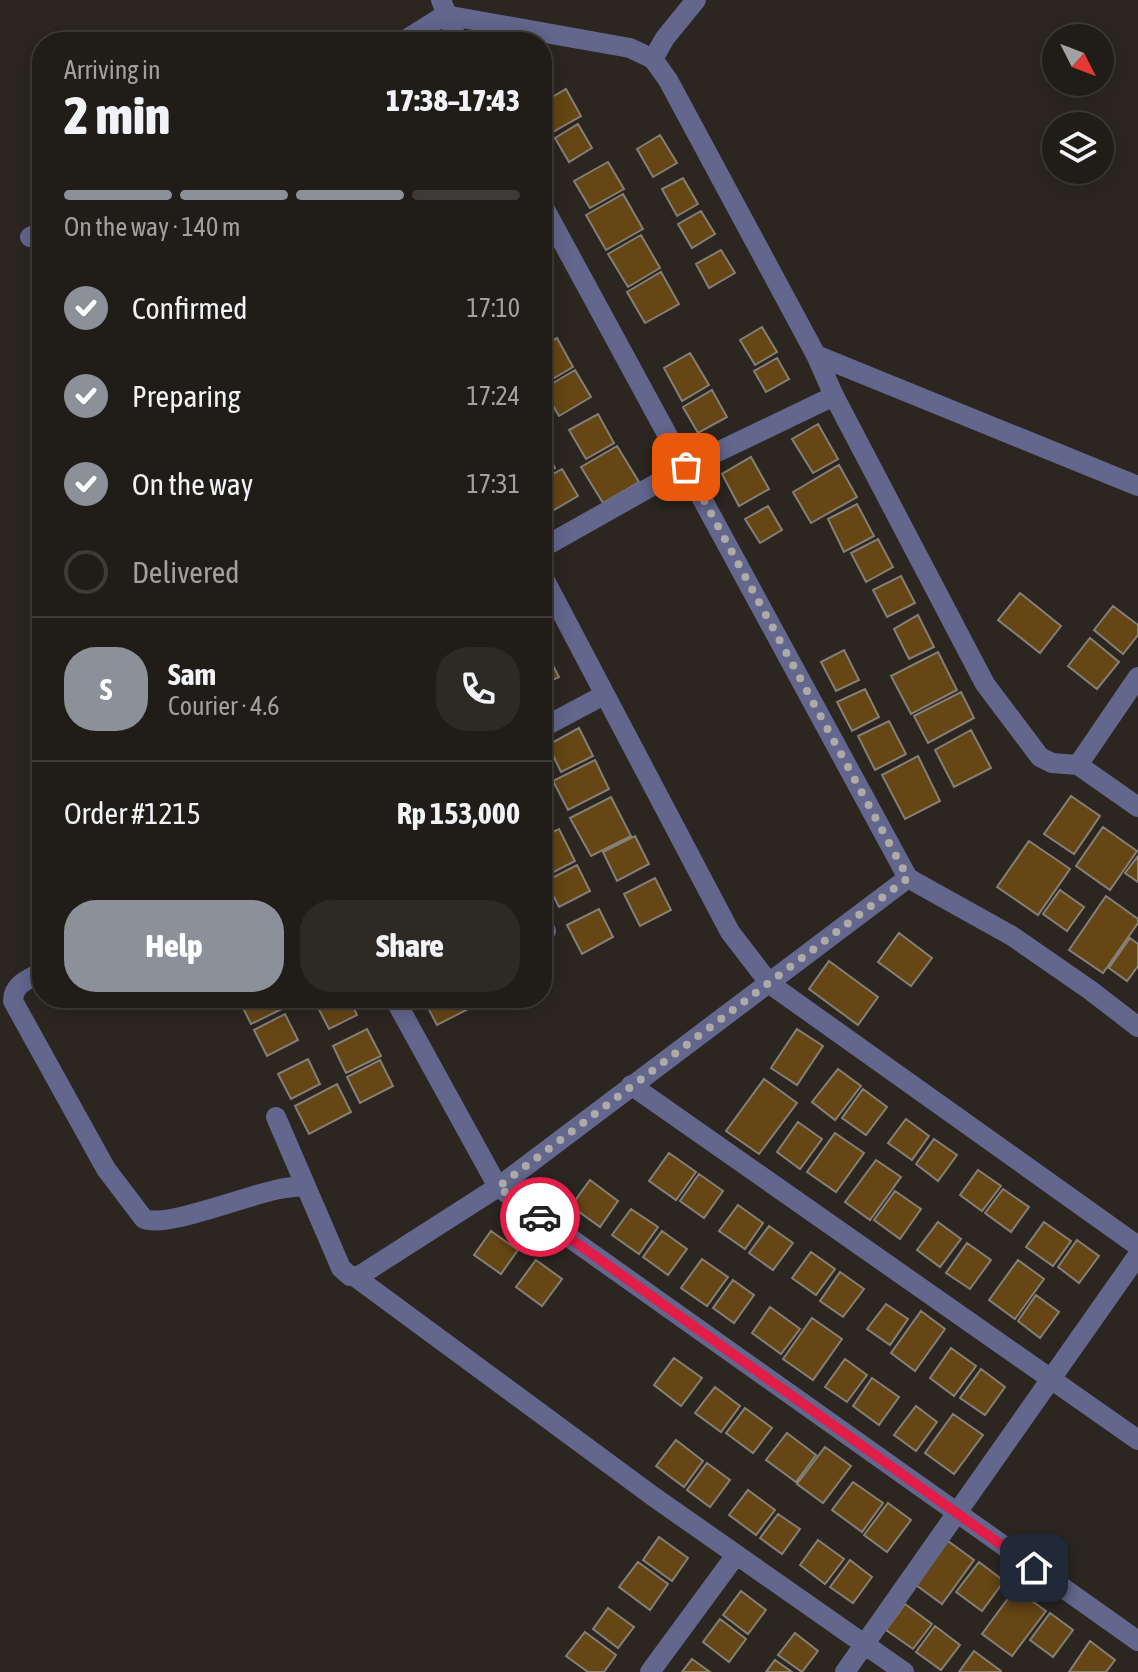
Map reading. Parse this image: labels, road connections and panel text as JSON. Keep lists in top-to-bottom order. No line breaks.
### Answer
{"north":"bottom right","page":{"heading":["2 min","Arriving in","17:38–17:43"],"panel":["Sam","Courier · 4.6","Order #1215","Rp 153,000"],"bar":"On the way · 140 m","list":[["Confirmed","17:10"],["Preparing","17:24"],["On the way","17:31"],"Delivered"],"round":"S","buttons":["Help","Share"]}}
